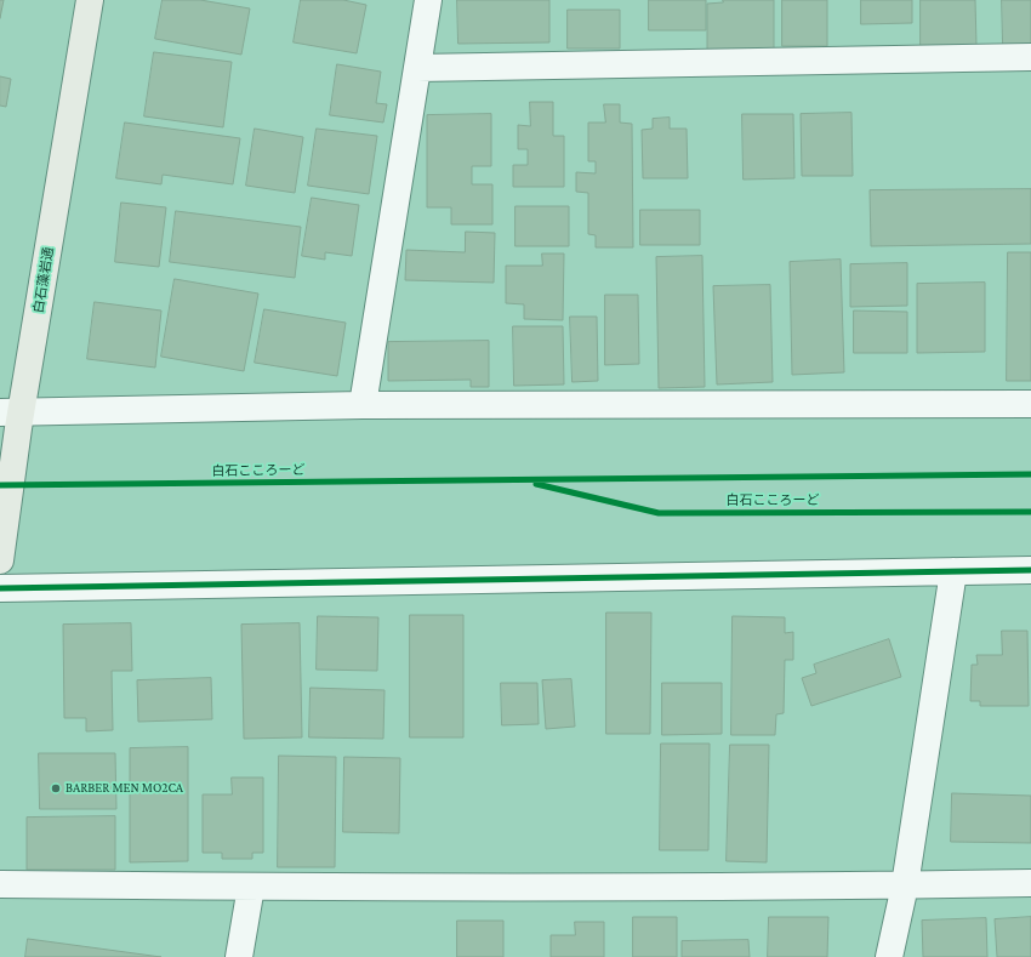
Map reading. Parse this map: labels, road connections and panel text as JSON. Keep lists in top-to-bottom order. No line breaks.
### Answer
{"streets":{"main road":["白石藻岩通"],"cycle path":["白石こころーど"]},"places":["BARBER MEN MO2CA"]}
